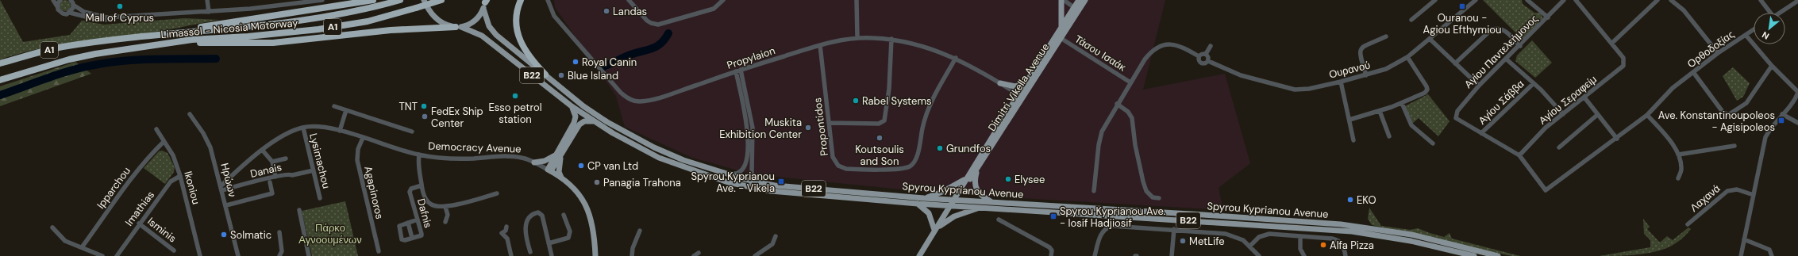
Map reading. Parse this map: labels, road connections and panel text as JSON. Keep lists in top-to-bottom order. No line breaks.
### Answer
{"streets":{"highway":["A1","Limassol - Nicosia Motorway"],"main road":["B22","Dimitri Vikella Avenue","Democracy Avenue","Spyrou Kyprianou Avenue"],"street":["Ορθοδοξίας","Αγίου Παντελεήμονος","Τάσου Ισαάκ","Propylaion","Ουρανού","Αγίου Σεραφείμ","Αγίου Σάββα","Propontidos","Lysimachou","Danais","Ηρώων","Ipparchou","Ikoniou","Agapinoros","Λαχανά","Imathias","Dafnis","Isminis"]},"crossings":[["Ορθοδοξίας","Αγίου Σεραφείμ"],["Αγίου Παντελεήμονος","Αγίου Σάββα"],["Τάσου Ισαάκ","Dimitri Vikella Avenue"],["Propylaion","Dimitri Vikella Avenue"],["Propylaion","Propontidos"],["B22","Spyrou Kyprianou Avenue"],["Dimitri Vikella Avenue","Spyrou Kyprianou Avenue"],["Democracy Avenue","Lysimachou"],["Democracy Avenue","Danais"],["Democracy Avenue","Ηρώων"],["Democracy Avenue","Agapinoros"],["Lysimachou","Danais"],["Danais","Ηρώων"],["Ipparchou","Ikoniou"],["Ikoniou","Imathias"],["Imathias","Isminis"]],"parks":["Πάρκο Αγνοουμένων"],"places":{"other":["Mall of Cyprus","Landas","Royal Canin","Blue Island","Esso petrol station","Rabel Systems","TNT","FedEx Ship Center","Muskita Exhibition Center","Koutsoulis and Son","Grundfos","CP van Ltd","Elysee","Panagia Trahona","EKO","Solmatic","MetLife","Alfa Pizza"],"transit":["Ouranou - Agiou Efthymiou","Ave. Konstantinoupoleos - Agisipoleos","Spyrou Kyprianou Ave. - Vikela","Spyrou Kyprianou Ave. - Iosif Hadjiosif"]},"north":"bottom left"}
